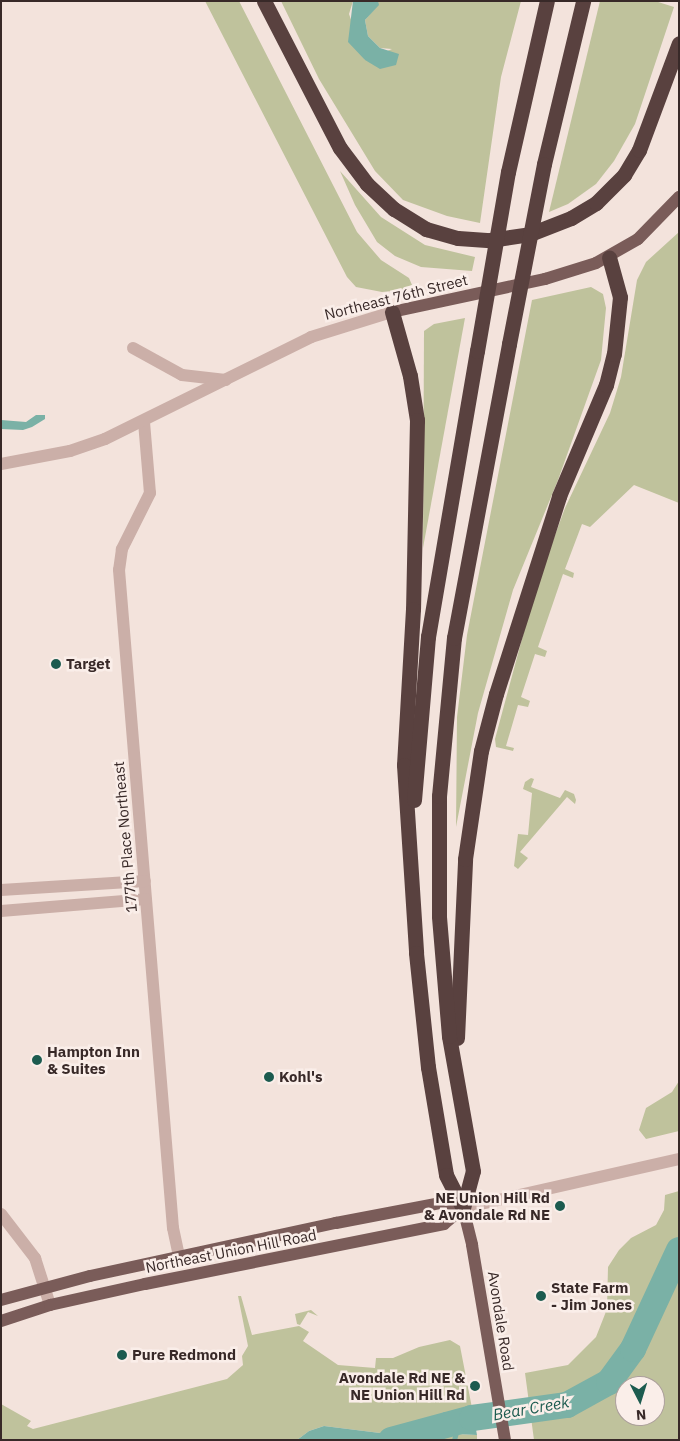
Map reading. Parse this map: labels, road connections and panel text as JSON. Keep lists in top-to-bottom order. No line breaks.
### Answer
{"streets":{"main road":["Northeast 76th Street","Northeast Union Hill Road","Avondale Road"],"street":["177th Place Northeast"]},"crossings":[["Northeast 76th Street","177th Place Northeast"],["177th Place Northeast","Northeast Union Hill Road"],["Northeast Union Hill Road","Avondale Road"]],"water":["Bear Creek"],"places":["Target","Hampton Inn & Suites","Kohl's","NE Union Hill Rd & Avondale Rd NE","State Farm - Jim Jones","Pure Redmond","Avondale Rd NE & NE Union Hill Rd"],"north":"bottom"}
